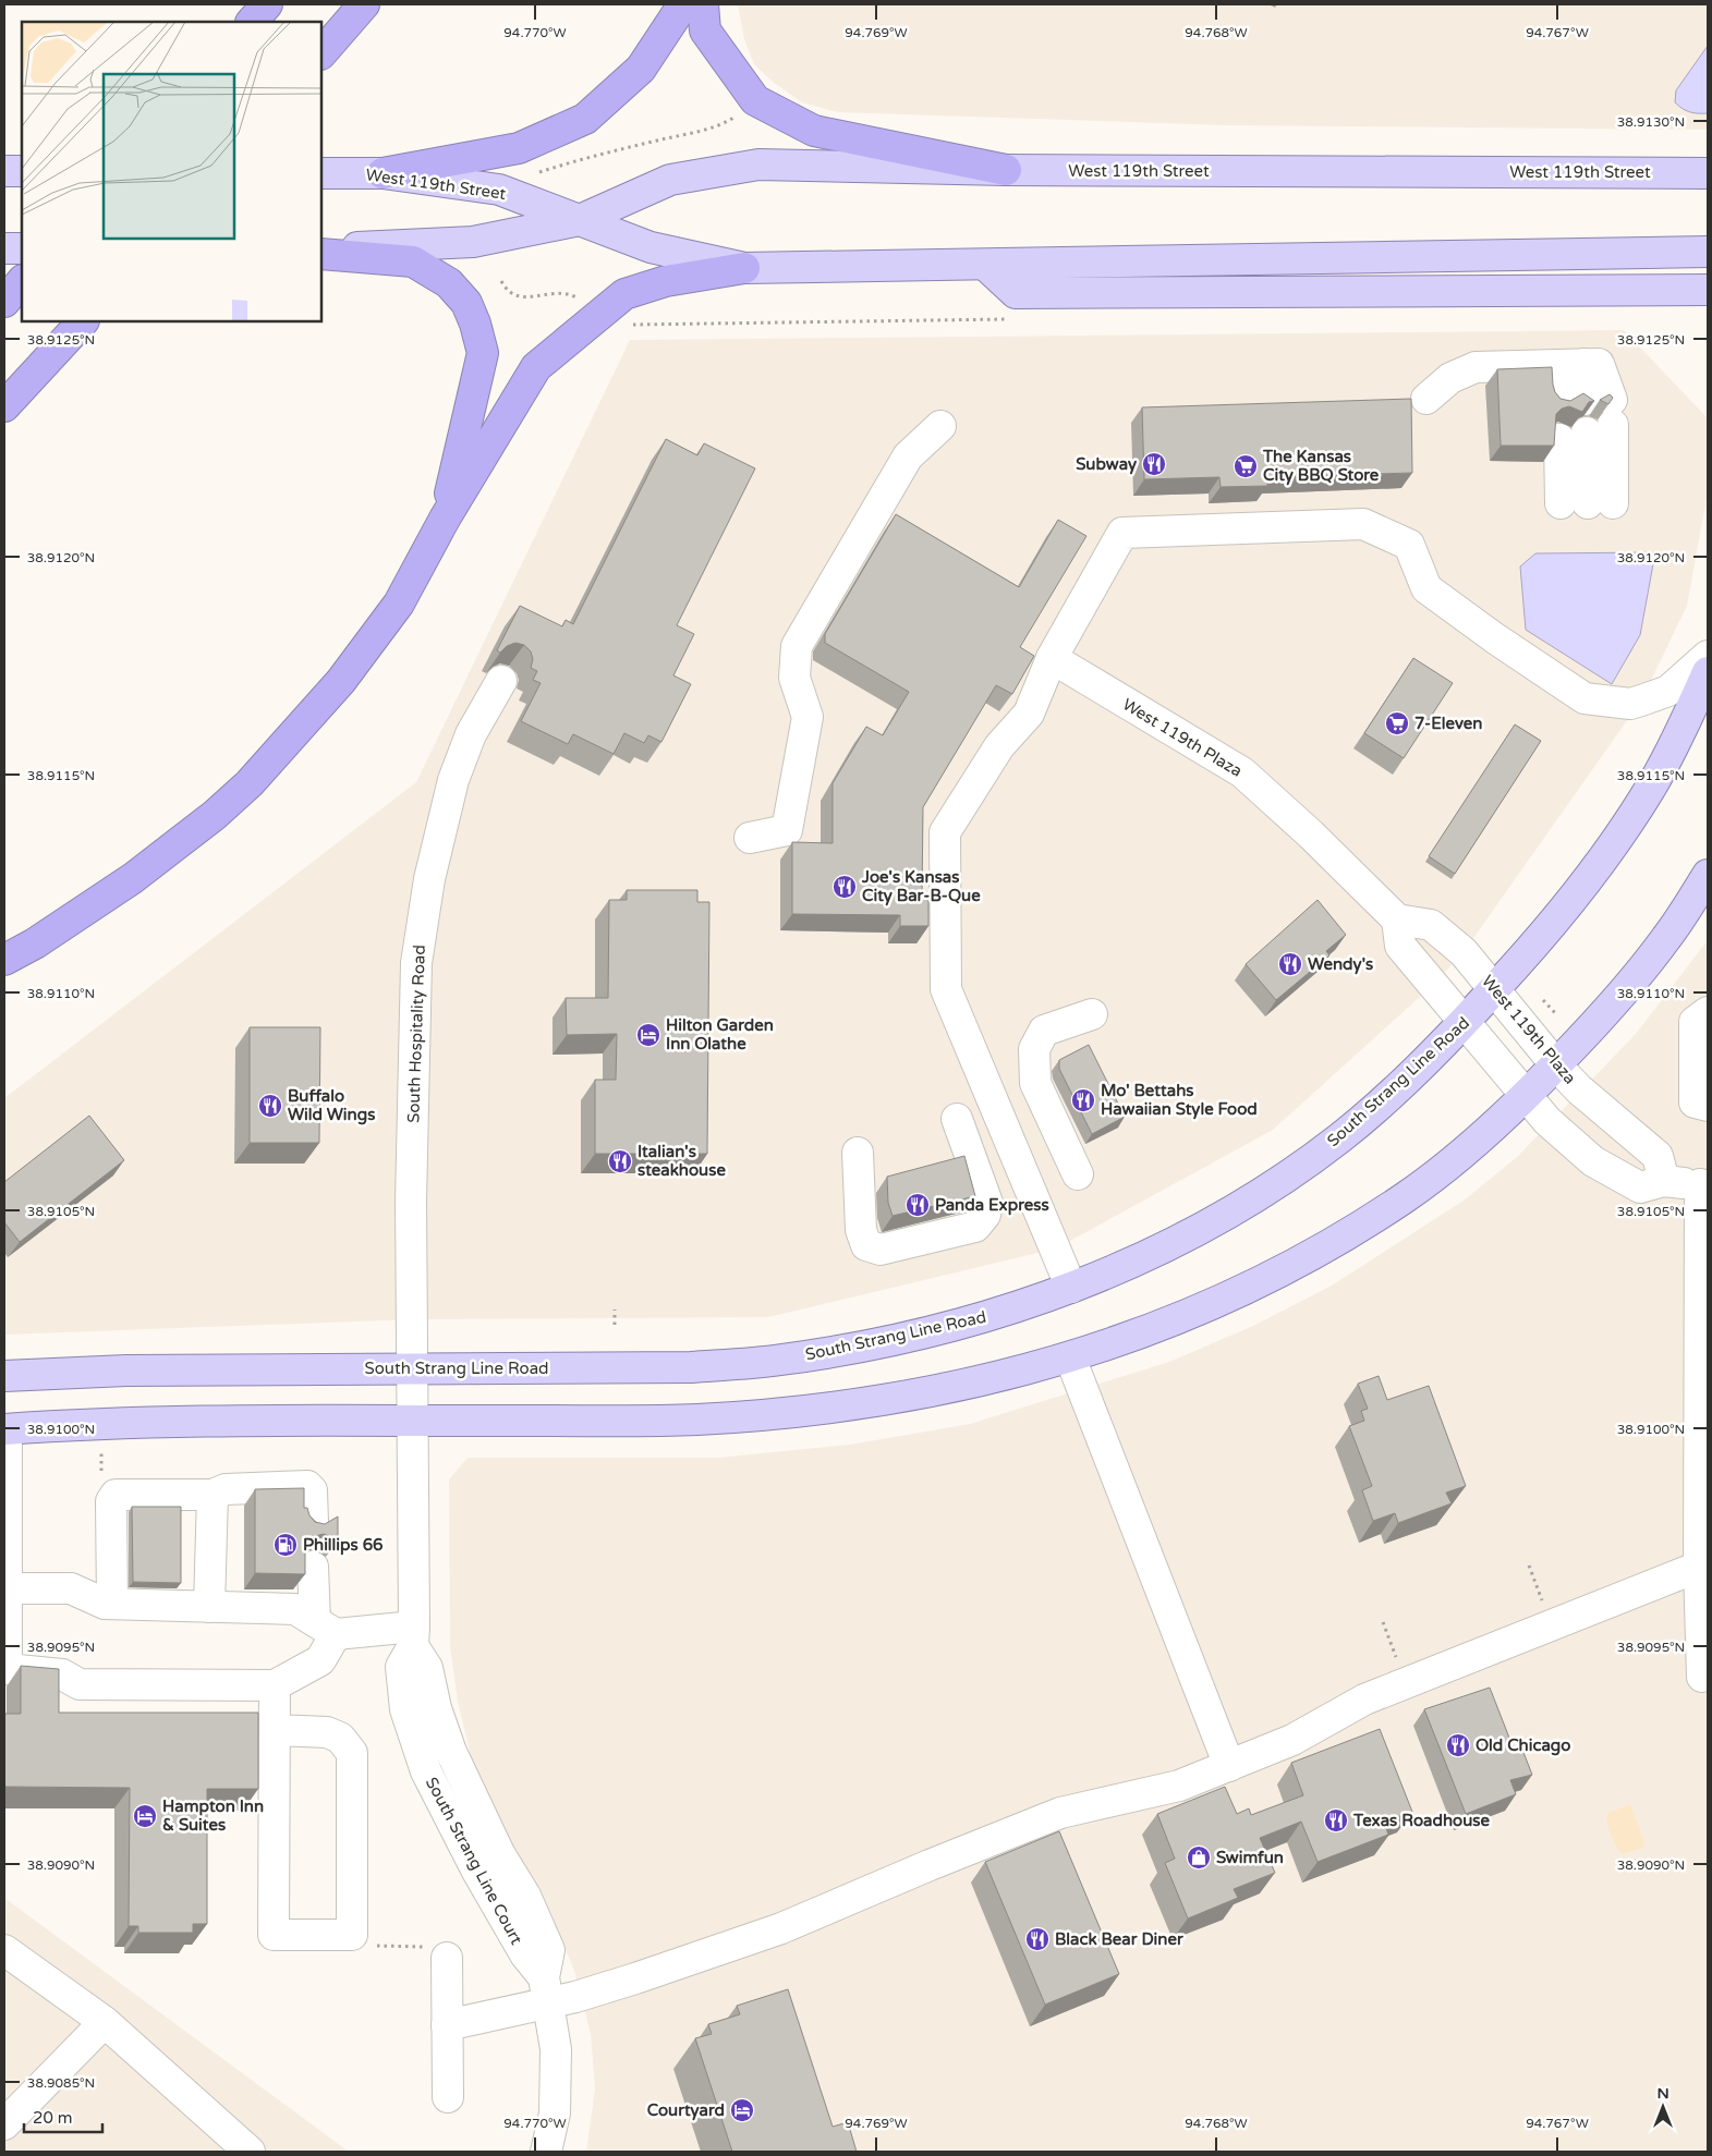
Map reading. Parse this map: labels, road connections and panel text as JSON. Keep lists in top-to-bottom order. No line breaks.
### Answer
{"streets":{"main road":["West 119th Street","South Strang Line Road"],"street":["West 119th Plaza","South Hospitality Road","South Strang Line Court"]},"crossings":[["West 119th Plaza","South Strang Line Road"],["South Hospitality Road","South Strang Line Road"],["South Hospitality Road","South Strang Line Court"],["South Strang Line Road","South Strang Line Court"]],"places":{"restaurant":["Subway","Joe's Kansas City Bar-B-Que","Wendy's","Mo' Bettahs Hawaiian Style Food","Buffalo Wild Wings","Italian's steakhouse","Panda Express","Old Chicago","Texas Roadhouse","Black Bear Diner"],"supermarket":["The Kansas City BBQ Store","7-Eleven"],"hotel":["Hilton Garden Inn Olathe","Hampton Inn & Suites","Courtyard"],"fuel station":["Phillips 66"],"shop":["Swimfun"]},"scale_bar":"20 m","north":"top","coordinates":["94.770°W","94.769°W","94.768°W","94.767°W","38.9130°N","38.9125°N","38.9120°N","38.9115°N","38.9110°N","38.9105°N","38.9100°N","38.9095°N","38.9090°N","38.9085°N"]}
